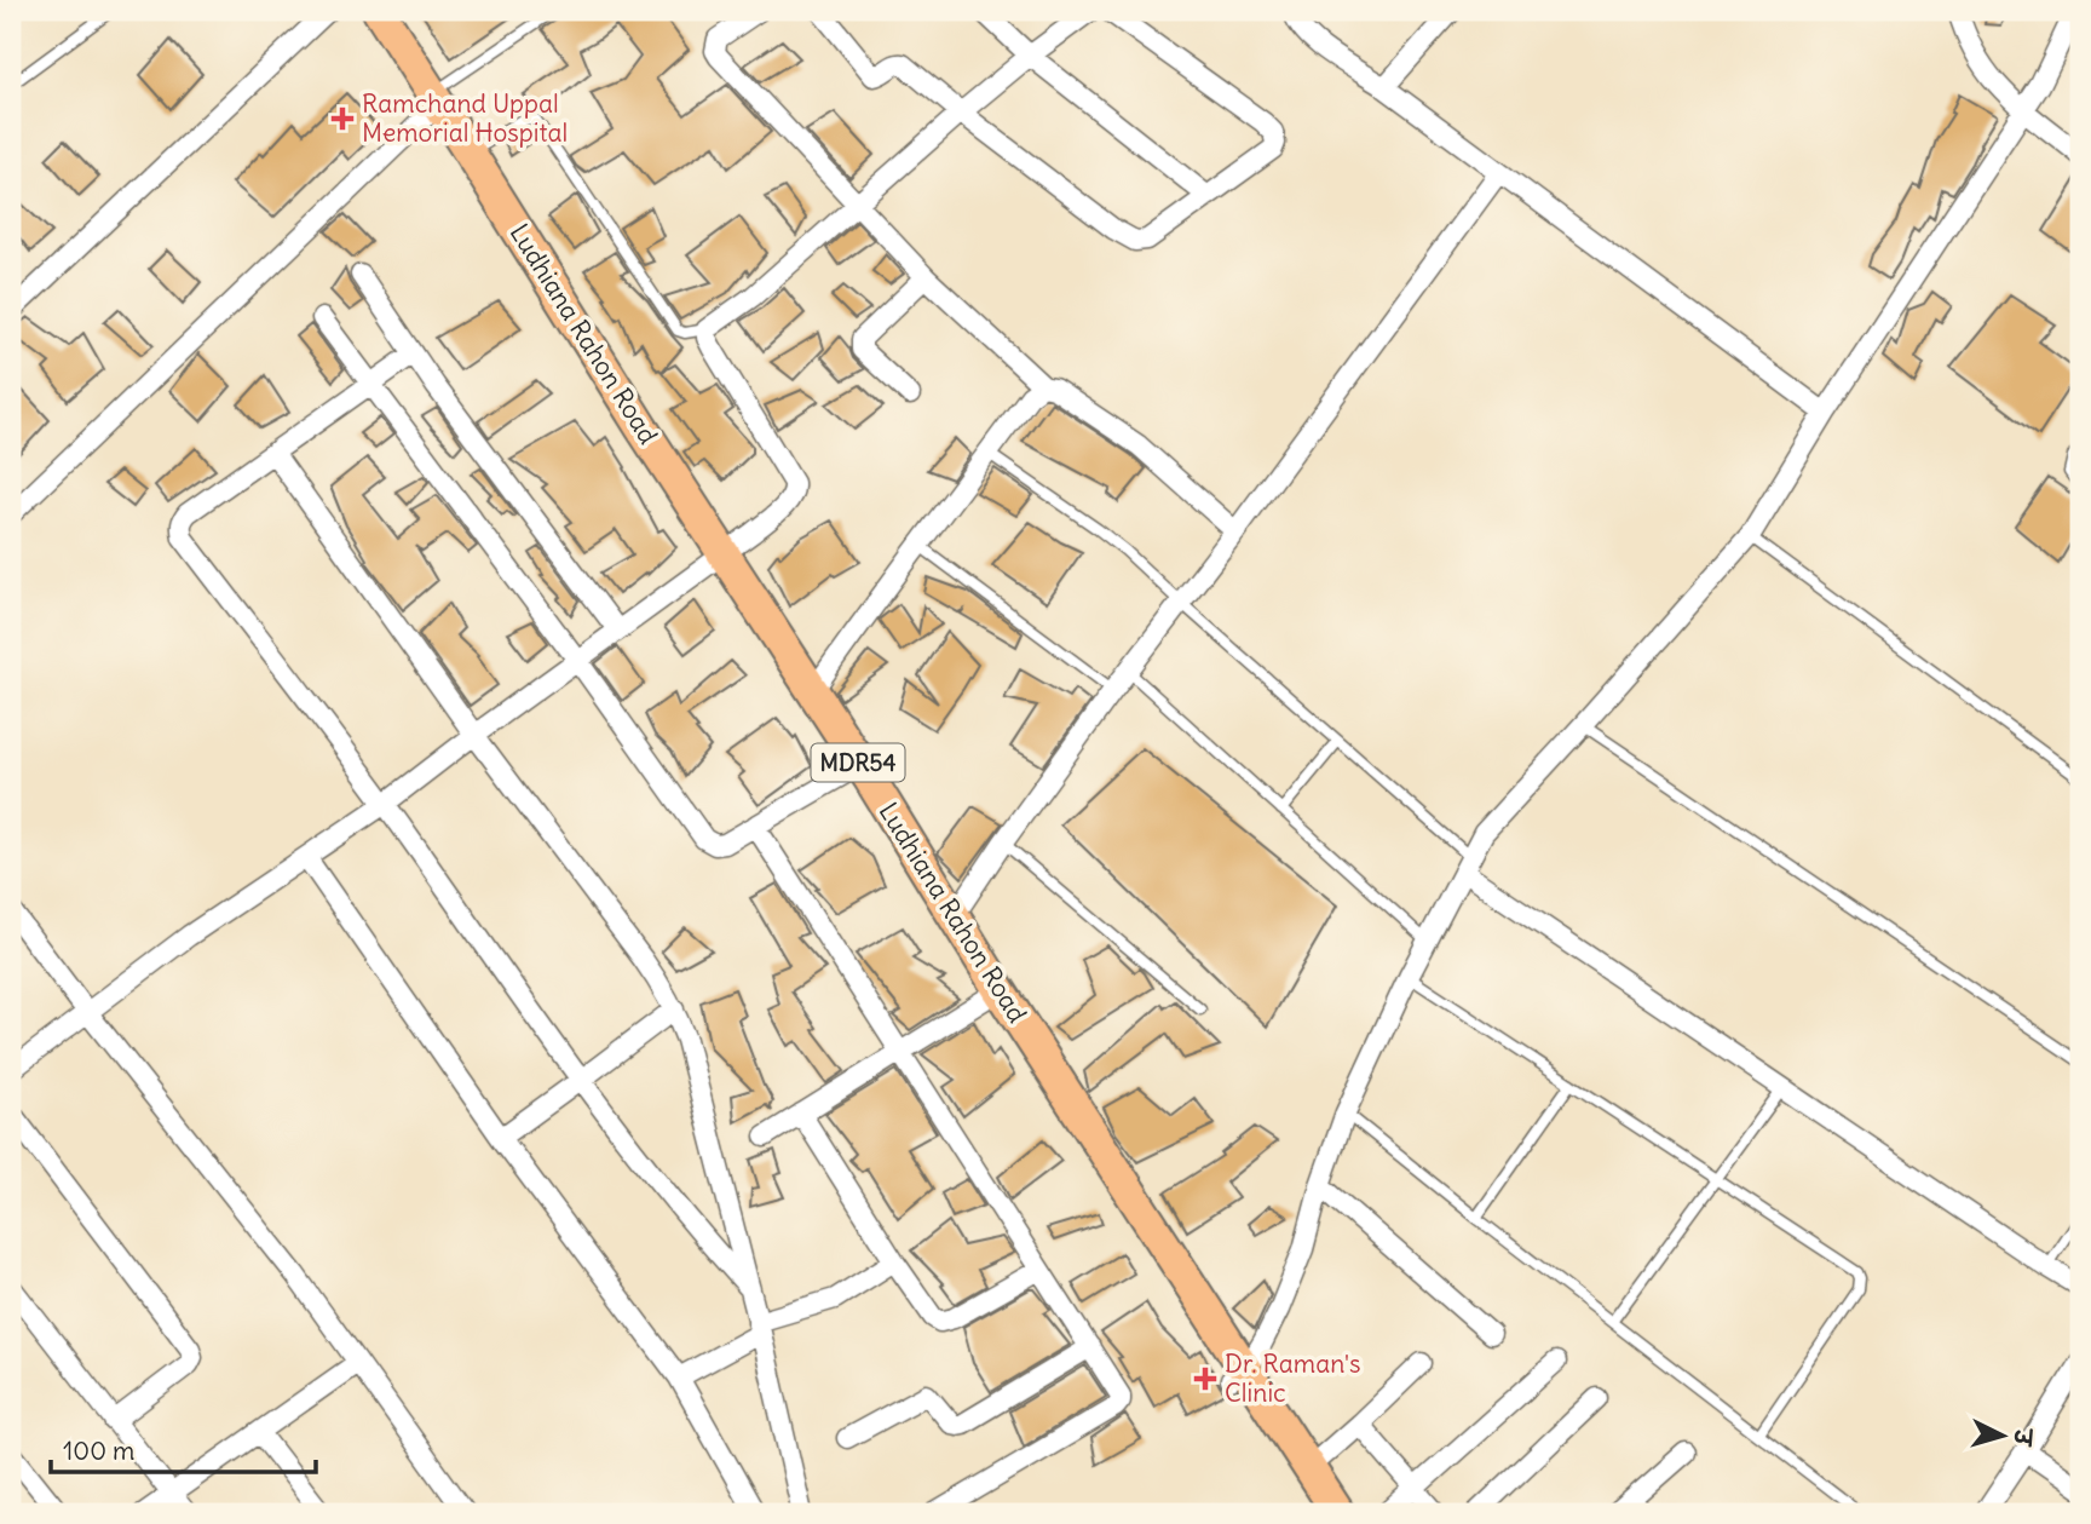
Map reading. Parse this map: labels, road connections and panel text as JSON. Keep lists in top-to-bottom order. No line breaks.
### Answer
{"streets":{"main road":["Ludhiana Rahon Road","MDR54"]},"places":{"health":["Ramchand Uppal Memorial Hospital","Dr. Raman's Clinic"]},"scale_bar":"100 m","north":"right"}
